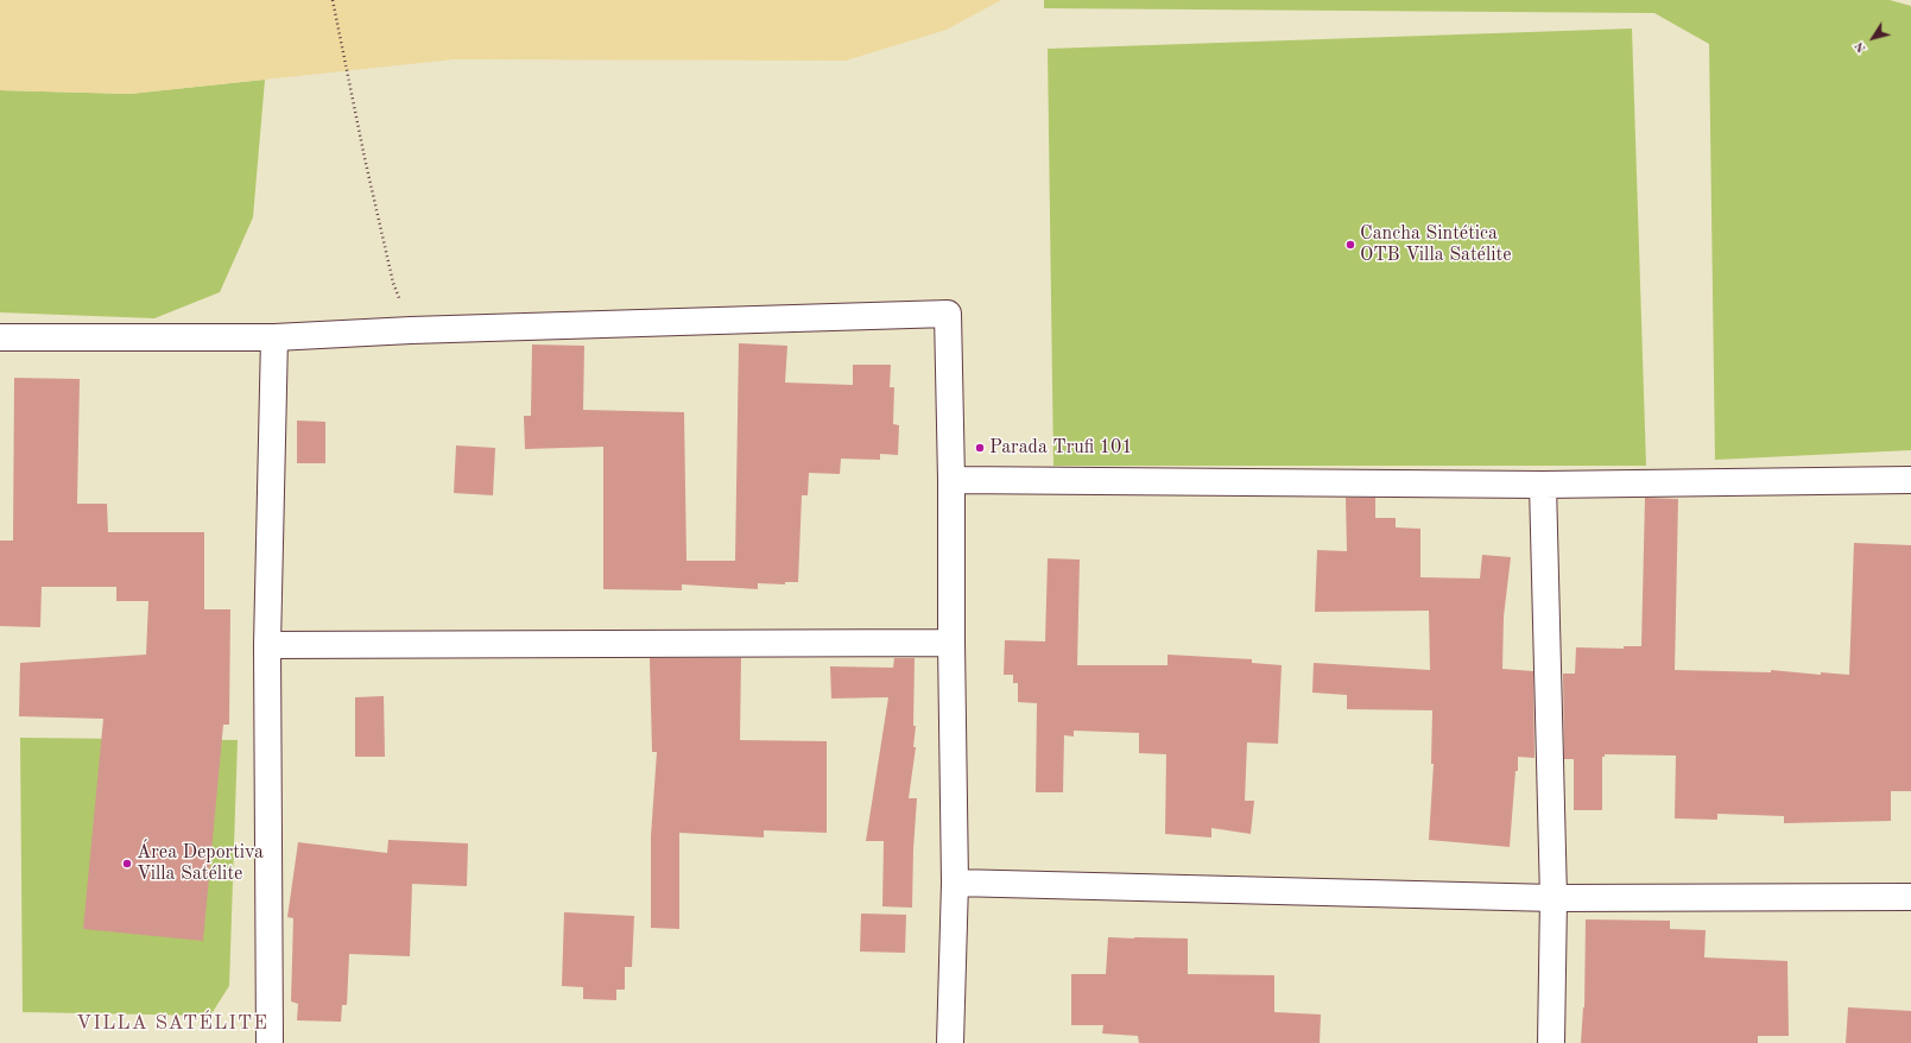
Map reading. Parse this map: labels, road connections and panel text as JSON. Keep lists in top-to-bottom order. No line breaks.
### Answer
{"districts":["VILLA SATÉLITE"],"places":["Cancha Sintética OTB Villa Satélite","Parada Trufi 101","Área Deportiva Villa Satélite"],"north":"bottom left"}
